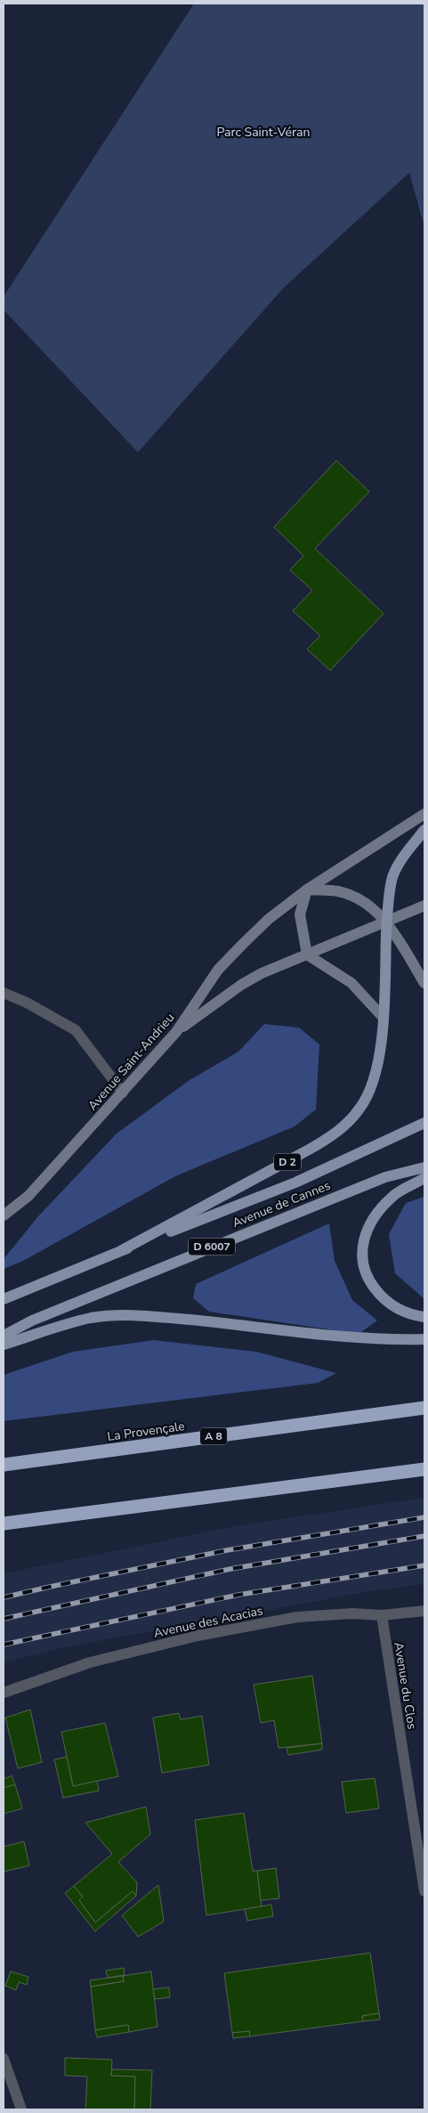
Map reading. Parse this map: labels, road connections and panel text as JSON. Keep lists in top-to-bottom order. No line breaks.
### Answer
{"streets":{"highway":["La Provençale","A 8"],"main road":["D 2","Avenue de Cannes","D 6007"],"street":["Avenue Saint-Andrieu","Avenue des Acacias","Avenue du Clos"]},"crossings":[["D 2","Avenue de Cannes"],["D 2","D 6007"],["Avenue de Cannes","D 6007"],["Avenue des Acacias","Avenue du Clos"]],"parks":["Parc Saint-Véran"]}
